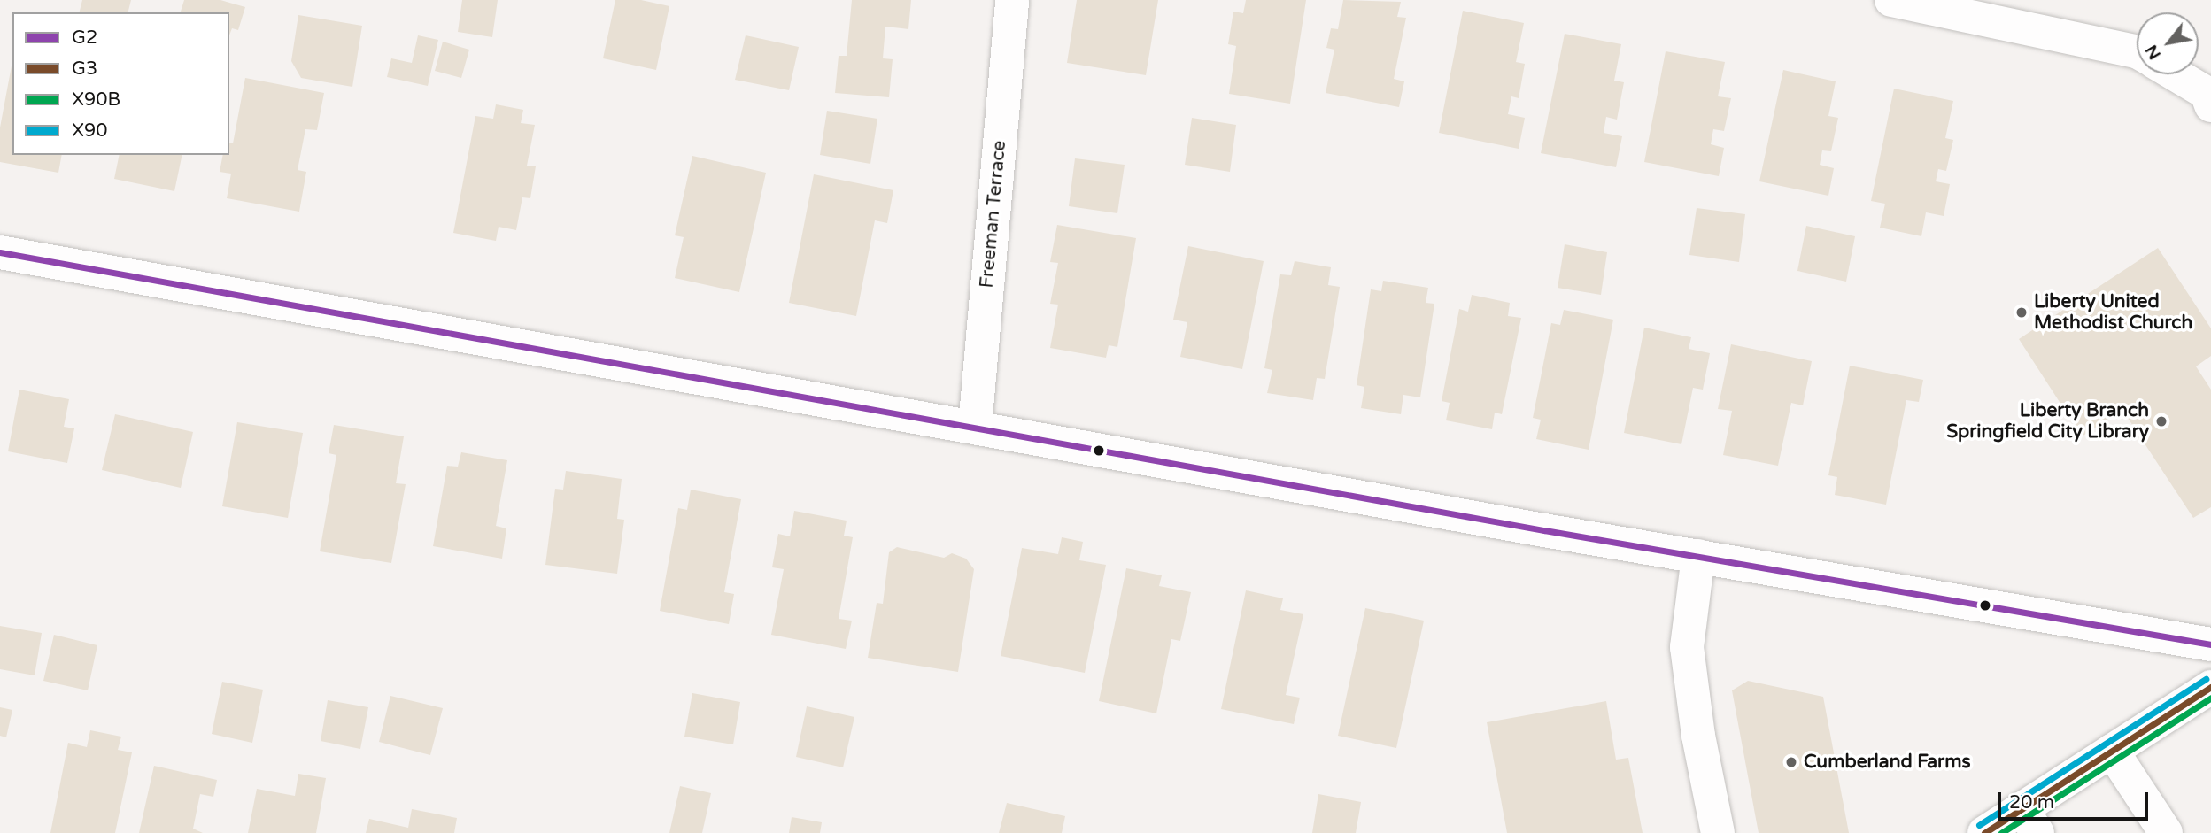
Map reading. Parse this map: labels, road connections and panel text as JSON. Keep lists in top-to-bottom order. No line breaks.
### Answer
{"streets":{"main road":["Freeman Terrace"]},"places":["Liberty United Methodist Church","Liberty Branch Springfield City Library","Cumberland Farms"],"lines":["transit line G2","transit line X90","transit line G3","transit line X90B"],"legend":["G2","G3","X90B","X90"],"scale_bar":"20 m","north":"bottom left"}
